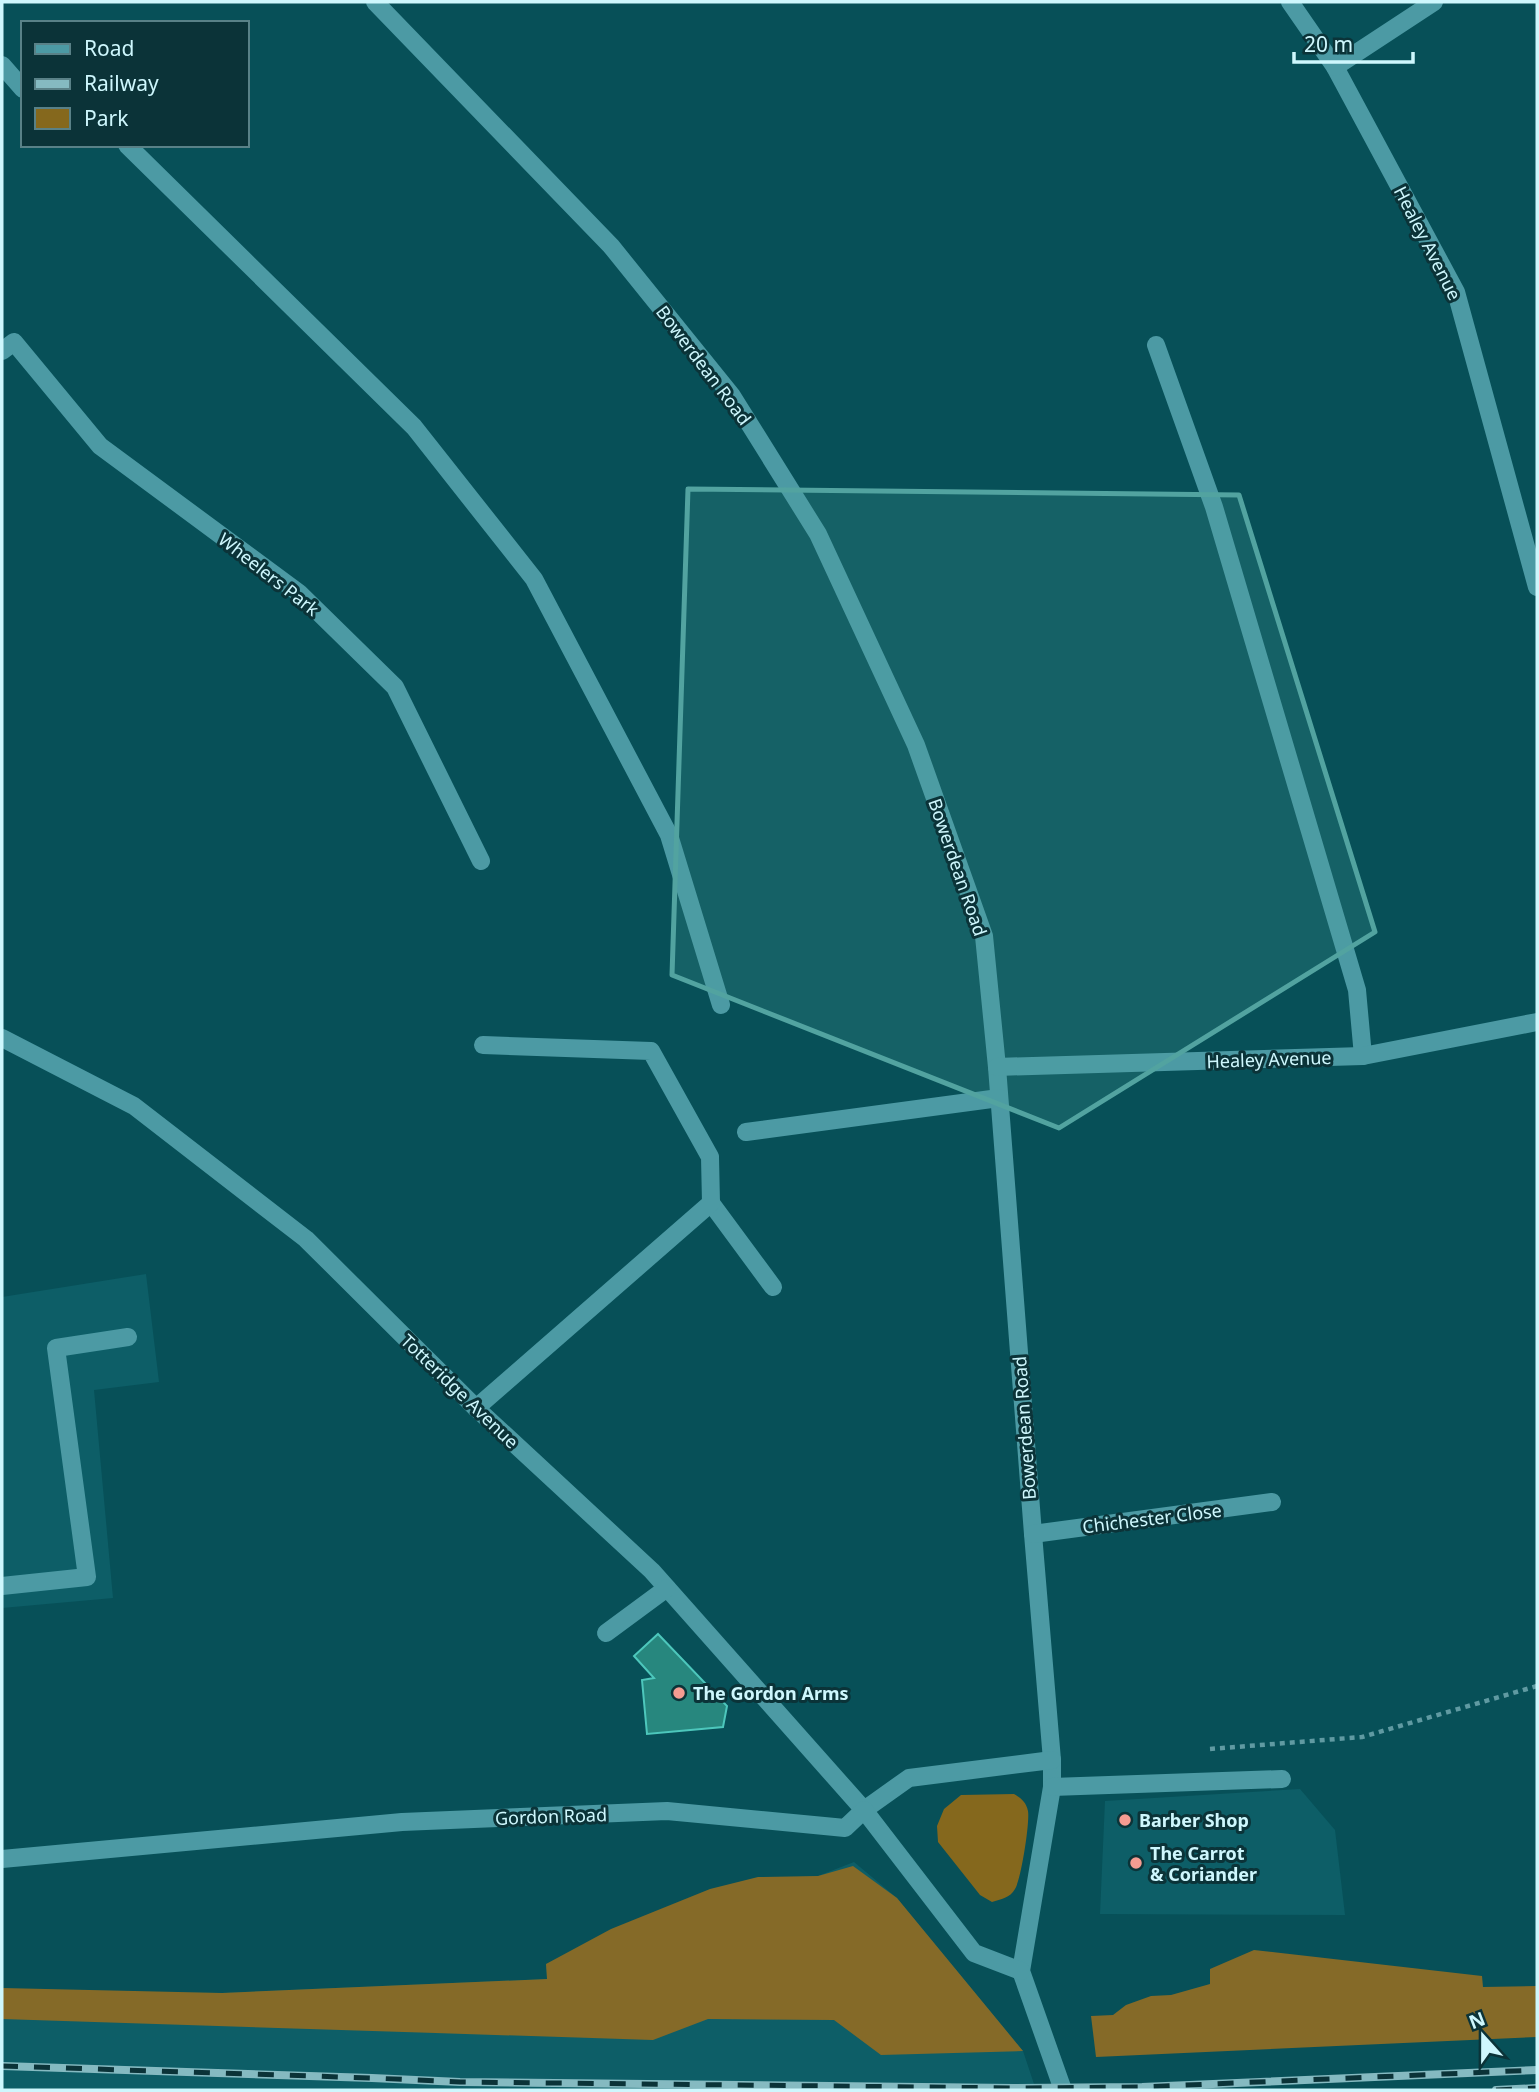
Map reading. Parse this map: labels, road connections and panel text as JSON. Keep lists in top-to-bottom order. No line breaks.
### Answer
{"streets":{"street":["Healey Avenue","Bowerdean Road","Wheelers Park","Totteridge Avenue","Chichester Close","Gordon Road"]},"crossings":[["Healey Avenue","Bowerdean Road"],["Bowerdean Road","Chichester Close"],["Totteridge Avenue","Gordon Road"]],"places":["The Gordon Arms","Barber Shop","The Carrot & Coriander"],"legend":["Road","Railway","Park"],"scale_bar":"20 m","north":"top"}
